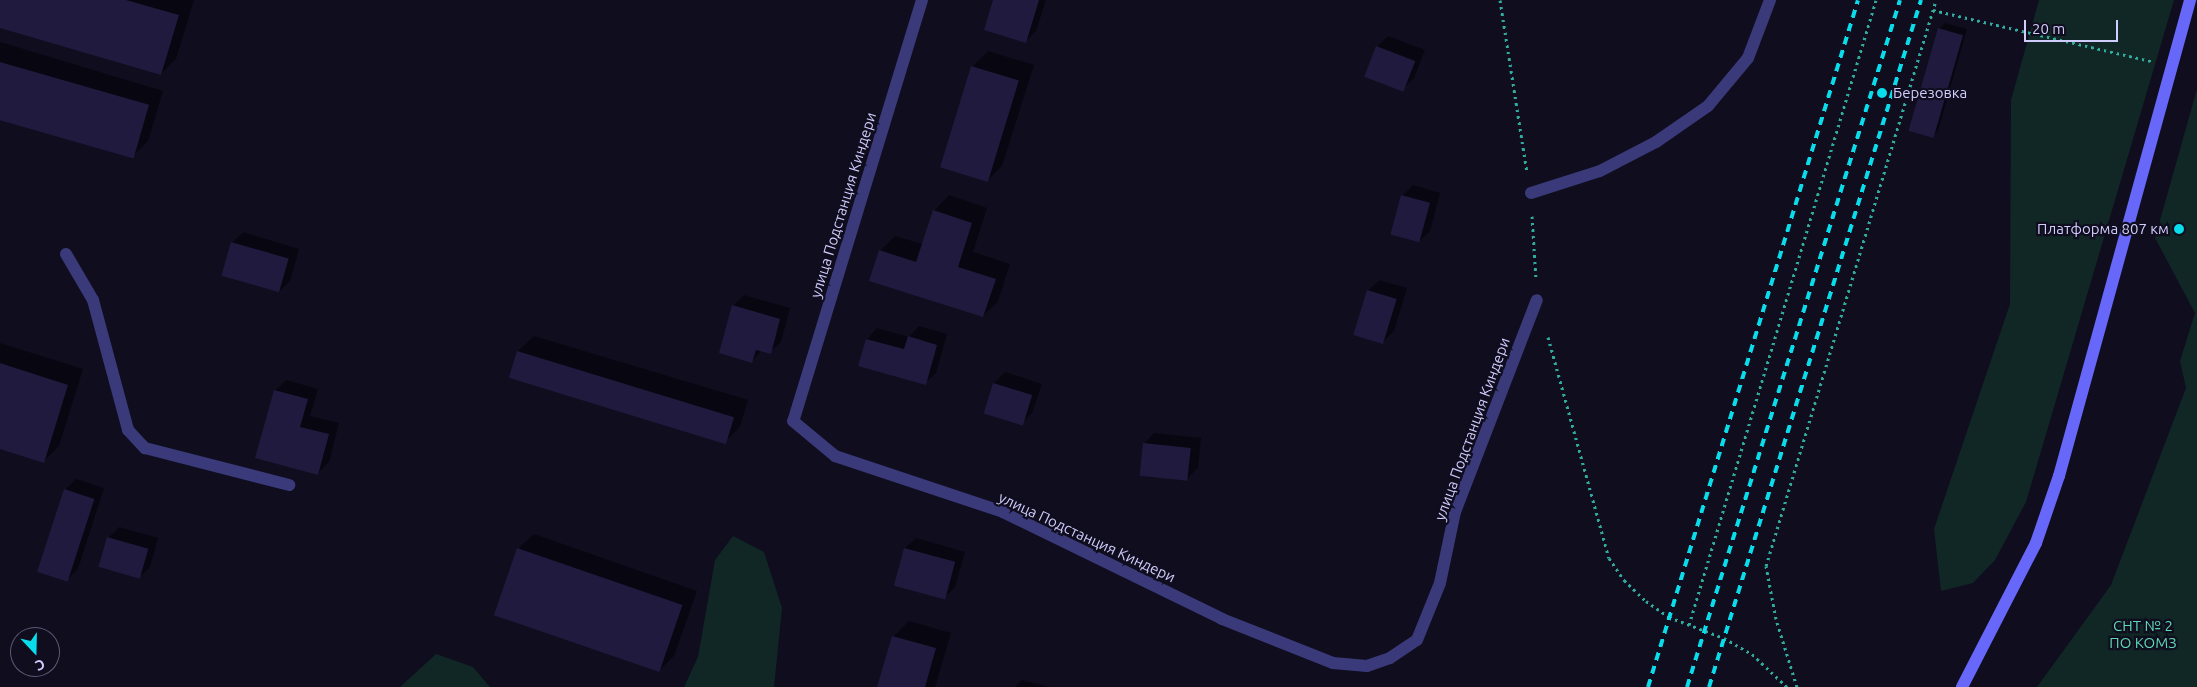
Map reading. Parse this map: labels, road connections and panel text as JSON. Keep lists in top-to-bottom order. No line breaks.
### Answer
{"streets":{"street":["улица Подстанция Киндери"]},"parks":["СНТ № 2 ПО КОМЗ"],"places":["Березовка","Платформа 807 км"],"scale_bar":"20 m","north":"bottom"}
